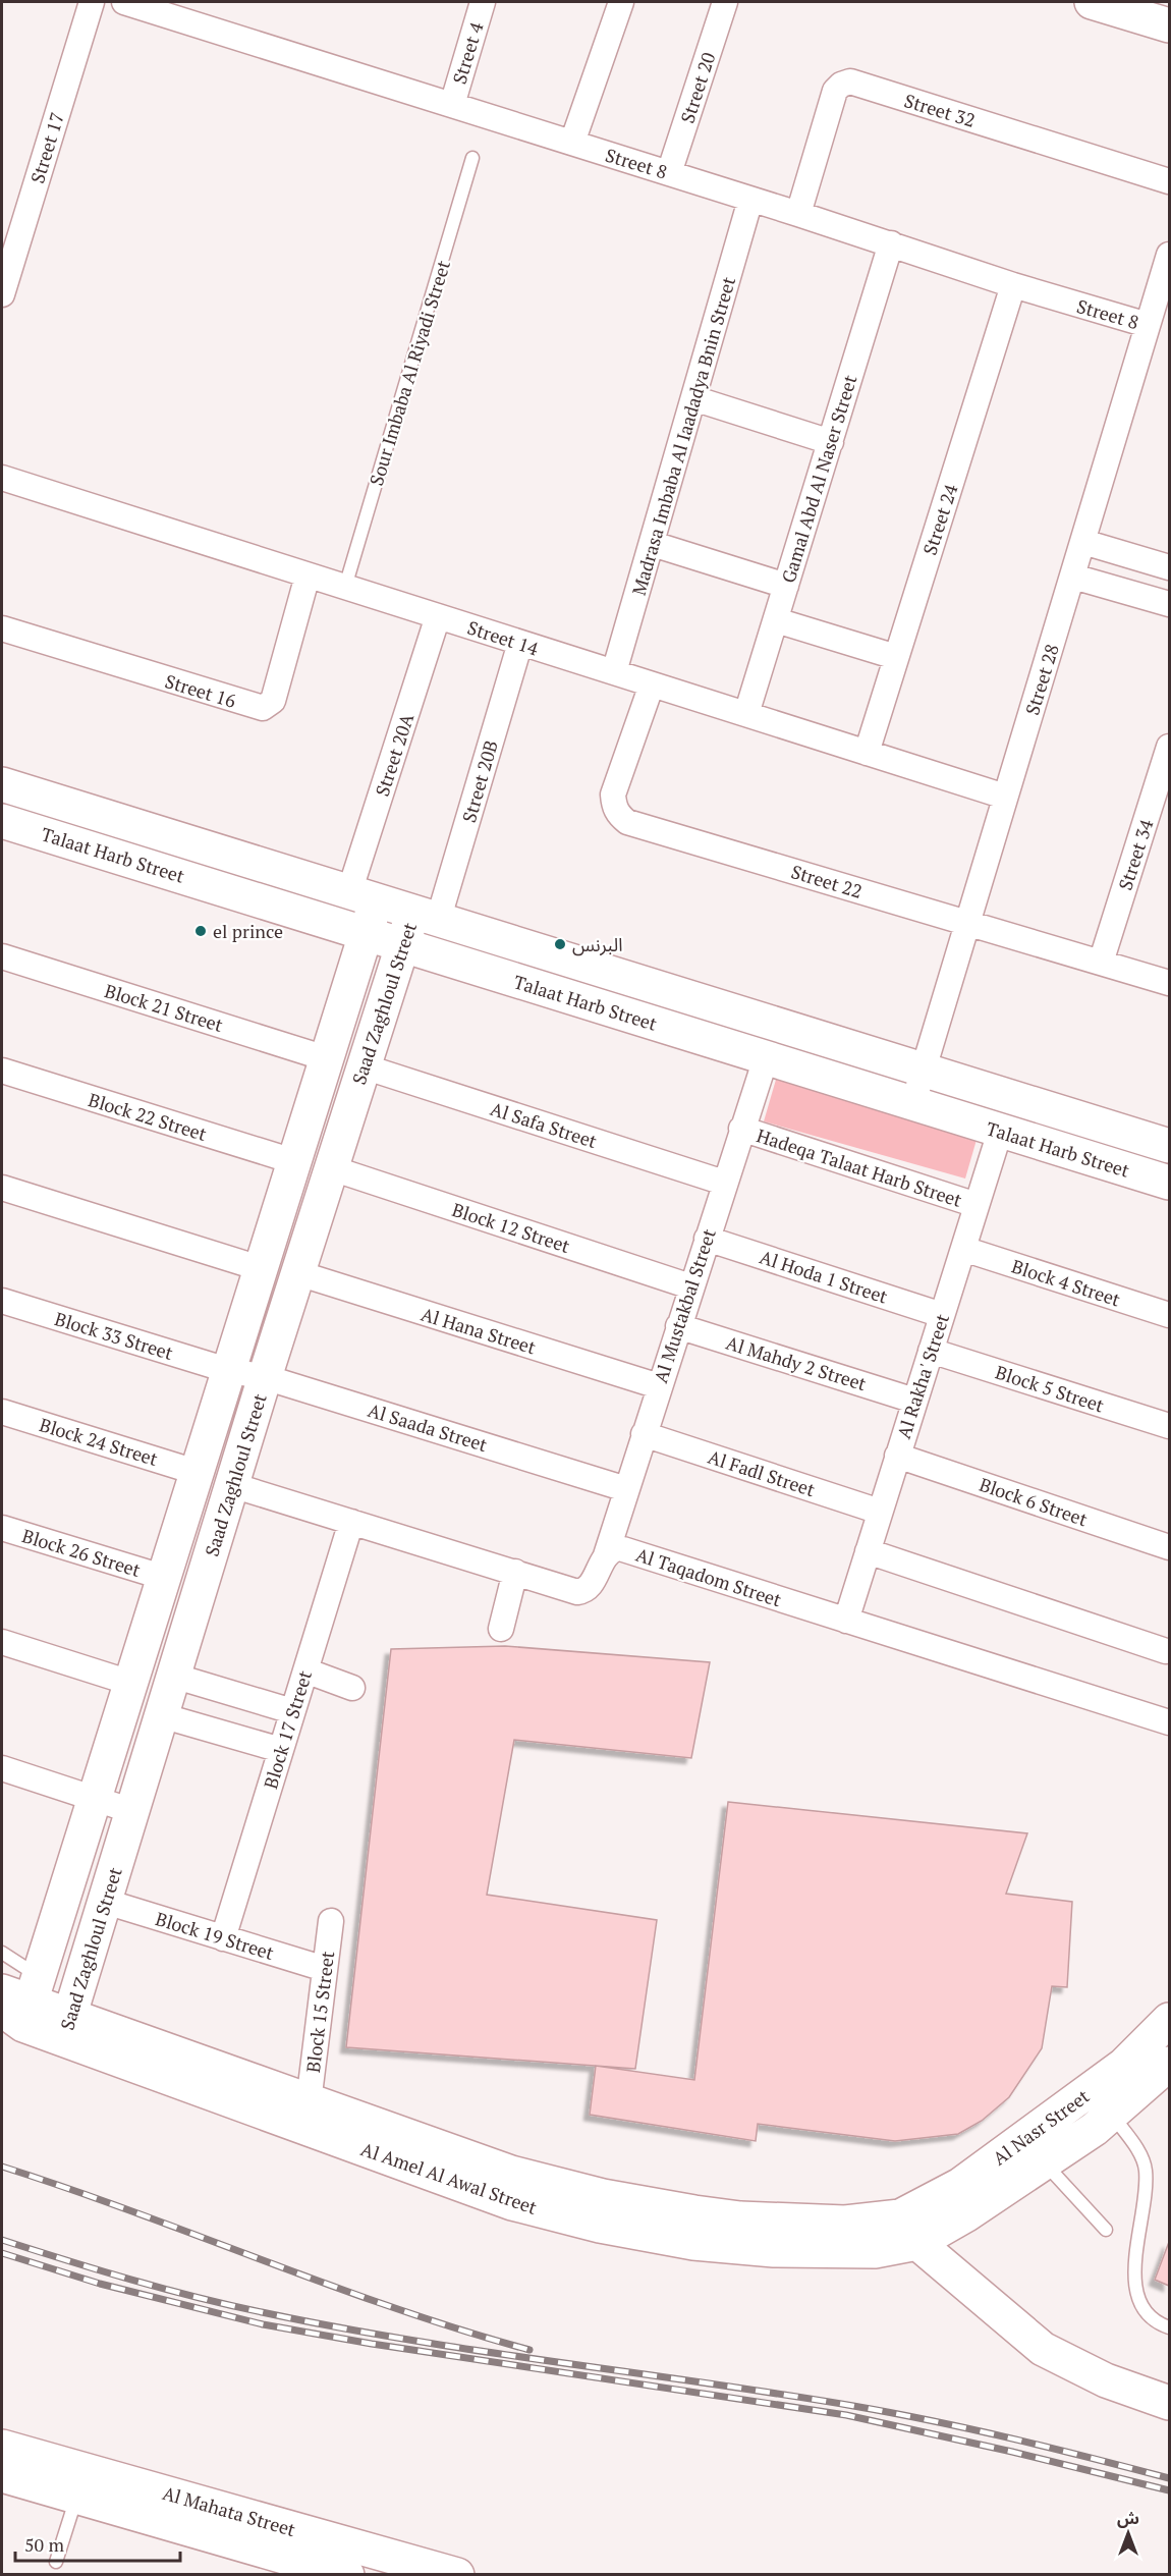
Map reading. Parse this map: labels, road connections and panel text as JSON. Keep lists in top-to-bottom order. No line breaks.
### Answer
{"streets":{"street":["Street 4","Street 20","Street 32","Street 17","Street 8","Madrasa Imbaba Al Iaadadya Bnin Street","Gamal Abd Al Naser Street","Street 24","Street 14","Street 28","Street 16","Street 20A","Street 20B","Talaat Harb Street","Street 34","Street 22","Saad Zaghloul Street","Block 21 Street","Block 22 Street","Al Safa Street","Hadeqa Talaat Harb Street","Block 12 Street","Al Hoda 1 Street","Block 4 Street","Al Mustakbal Street","Al Hana Street","Block 33 Street","Al Mahdy 2 Street","Al Rakha' Street","Block 5 Street","Al Saada Street","Block 24 Street","Al Fadl Street","Block 6 Street","Block 26 Street","Al Taqadom Street","Block 17 Street","Block 19 Street","Block 15 Street","Al Nasr Street","Al Amel Al Awal Street","Al Mahata Street"],"lane":["Sour Imbaba Al Riyadi Street"]},"crossings":[["Street 4","Street 8"],["Street 20","Street 8"],["Street 32","Street 8"],["Street 8","Madrasa Imbaba Al Iaadadya Bnin Street"],["Street 8","Gamal Abd Al Naser Street"],["Street 8","Street 24"],["Street 8","Street 28"],["Sour Imbaba Al Riyadi Street","Street 14"],["Madrasa Imbaba Al Iaadadya Bnin Street","Street 14"],["Gamal Abd Al Naser Street","Street 14"],["Street 24","Street 14"],["Street 14","Street 28"],["Street 14","Street 16"],["Street 14","Street 20A"],["Street 14","Street 20B"],["Street 14","Street 22"],["Street 28","Talaat Harb Street"],["Street 28","Street 22"],["Street 20A","Talaat Harb Street"],["Street 20A","Saad Zaghloul Street"],["Street 20B","Talaat Harb Street"],["Street 20B","Saad Zaghloul Street"],["Talaat Harb Street","Saad Zaghloul Street"],["Talaat Harb Street","Al Mustakbal Street"],["Talaat Harb Street","Al Rakha' Street"],["Street 34","Street 22"],["Saad Zaghloul Street","Block 21 Street"],["Saad Zaghloul Street","Block 22 Street"],["Saad Zaghloul Street","Al Safa Street"],["Saad Zaghloul Street","Block 12 Street"],["Saad Zaghloul Street","Al Hana Street"],["Saad Zaghloul Street","Block 33 Street"],["Saad Zaghloul Street","Al Saada Street"],["Saad Zaghloul Street","Block 24 Street"],["Saad Zaghloul Street","Block 26 Street"],["Saad Zaghloul Street","Block 19 Street"],["Saad Zaghloul Street","Al Amel Al Awal Street"],["Al Safa Street","Al Mustakbal Street"],["Hadeqa Talaat Harb Street","Al Mustakbal Street"],["Hadeqa Talaat Harb Street","Al Rakha' Street"],["Block 12 Street","Al Mustakbal Street"],["Al Hoda 1 Street","Al Mustakbal Street"],["Al Hoda 1 Street","Al Rakha' Street"],["Block 4 Street","Al Rakha' Street"],["Al Mustakbal Street","Al Hana Street"],["Al Mustakbal Street","Al Mahdy 2 Street"],["Al Mustakbal Street","Al Saada Street"],["Al Mustakbal Street","Al Fadl Street"],["Al Mustakbal Street","Al Taqadom Street"],["Block 33 Street","Al Saada Street"],["Al Mahdy 2 Street","Al Rakha' Street"],["Al Rakha' Street","Block 5 Street"],["Al Rakha' Street","Al Fadl Street"],["Al Rakha' Street","Block 6 Street"],["Al Rakha' Street","Al Taqadom Street"],["Block 17 Street","Block 19 Street"],["Block 19 Street","Block 15 Street"],["Block 15 Street","Al Amel Al Awal Street"],["Al Nasr Street","Al Amel Al Awal Street"]],"places":["el prince","البرنس"],"scale_bar":"50 m","north":"top"}
